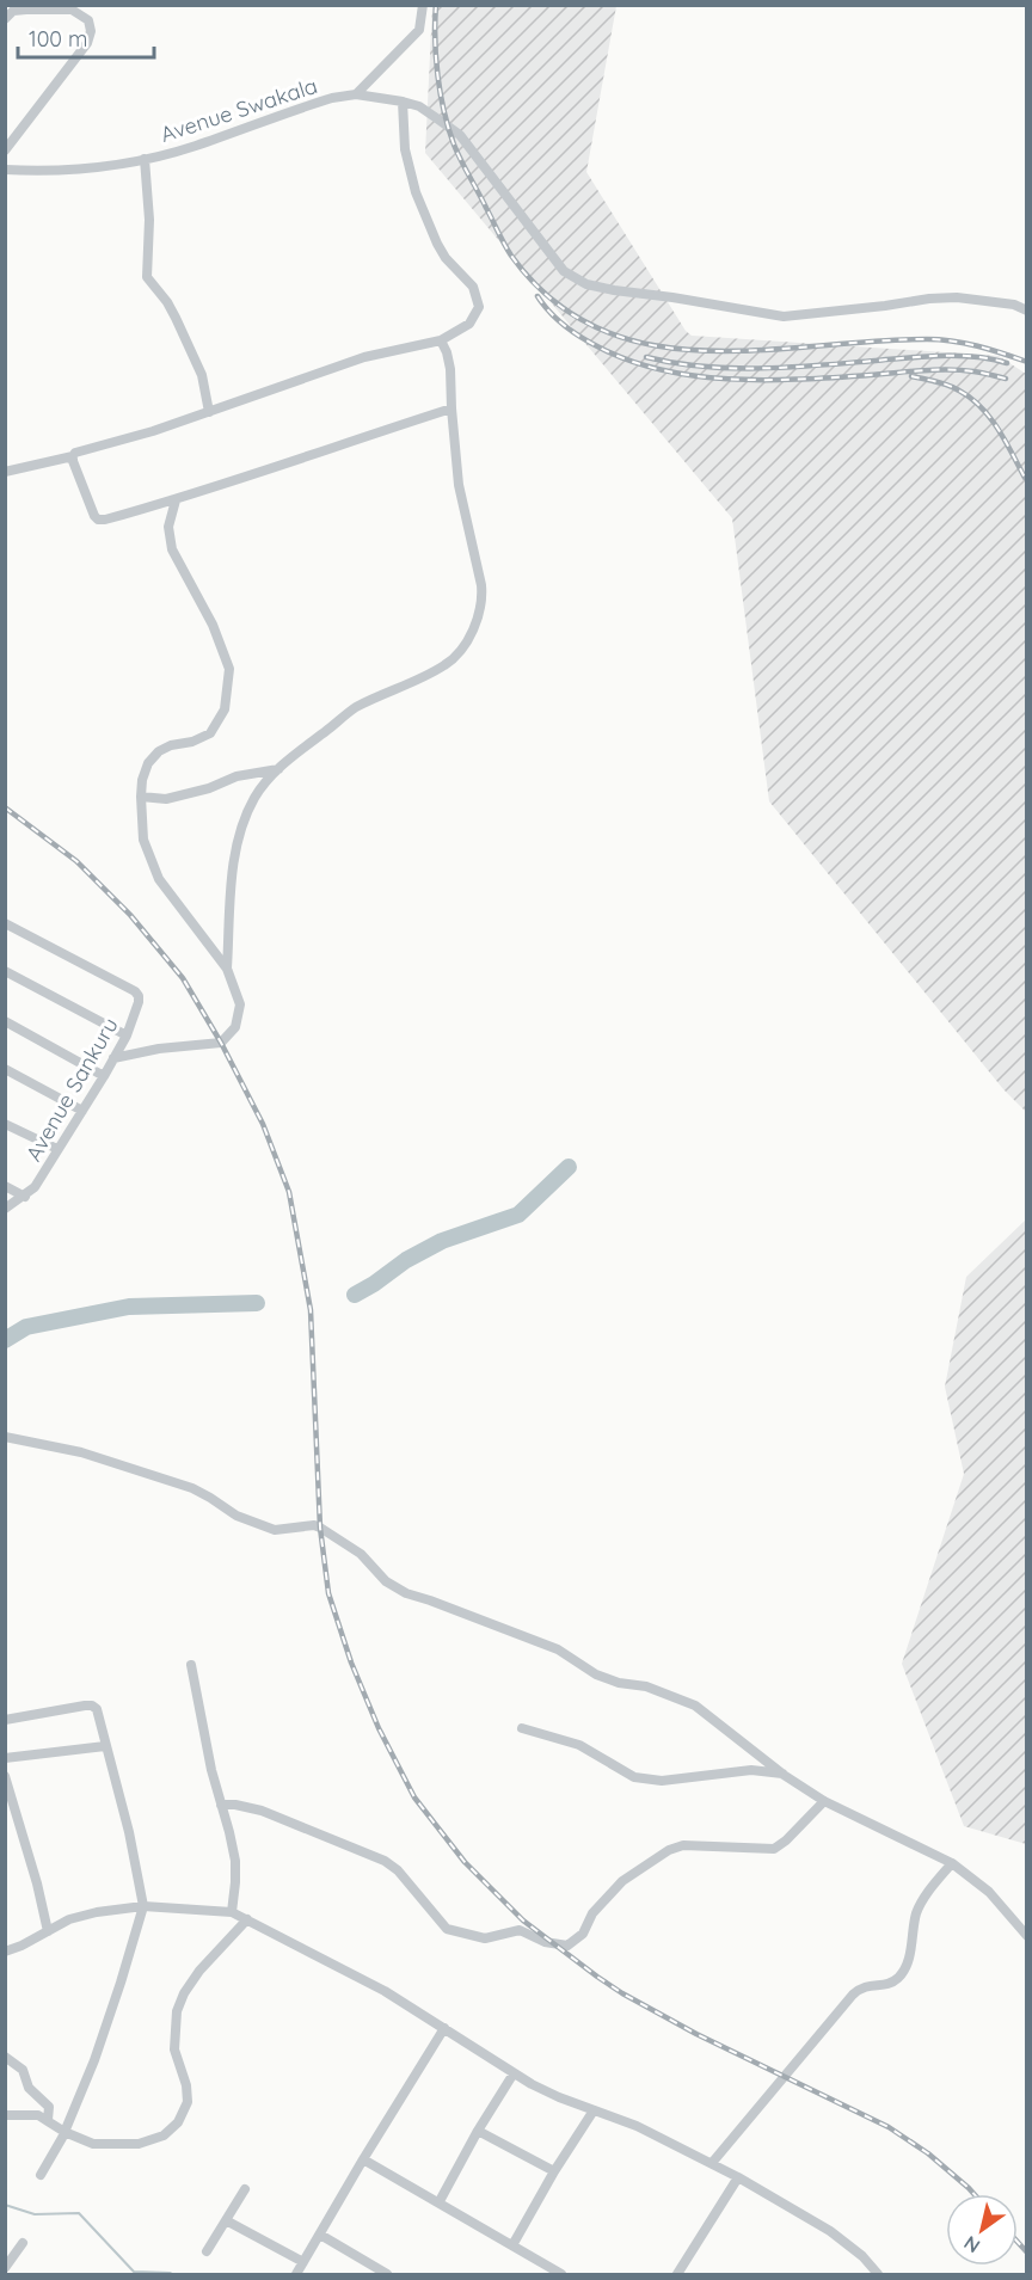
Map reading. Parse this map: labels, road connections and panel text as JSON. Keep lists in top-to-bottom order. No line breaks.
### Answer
{"streets":{"street":["Avenue Swakala","Avenue Sankuru"]},"scale_bar":"100 m","north":"bottom left"}
